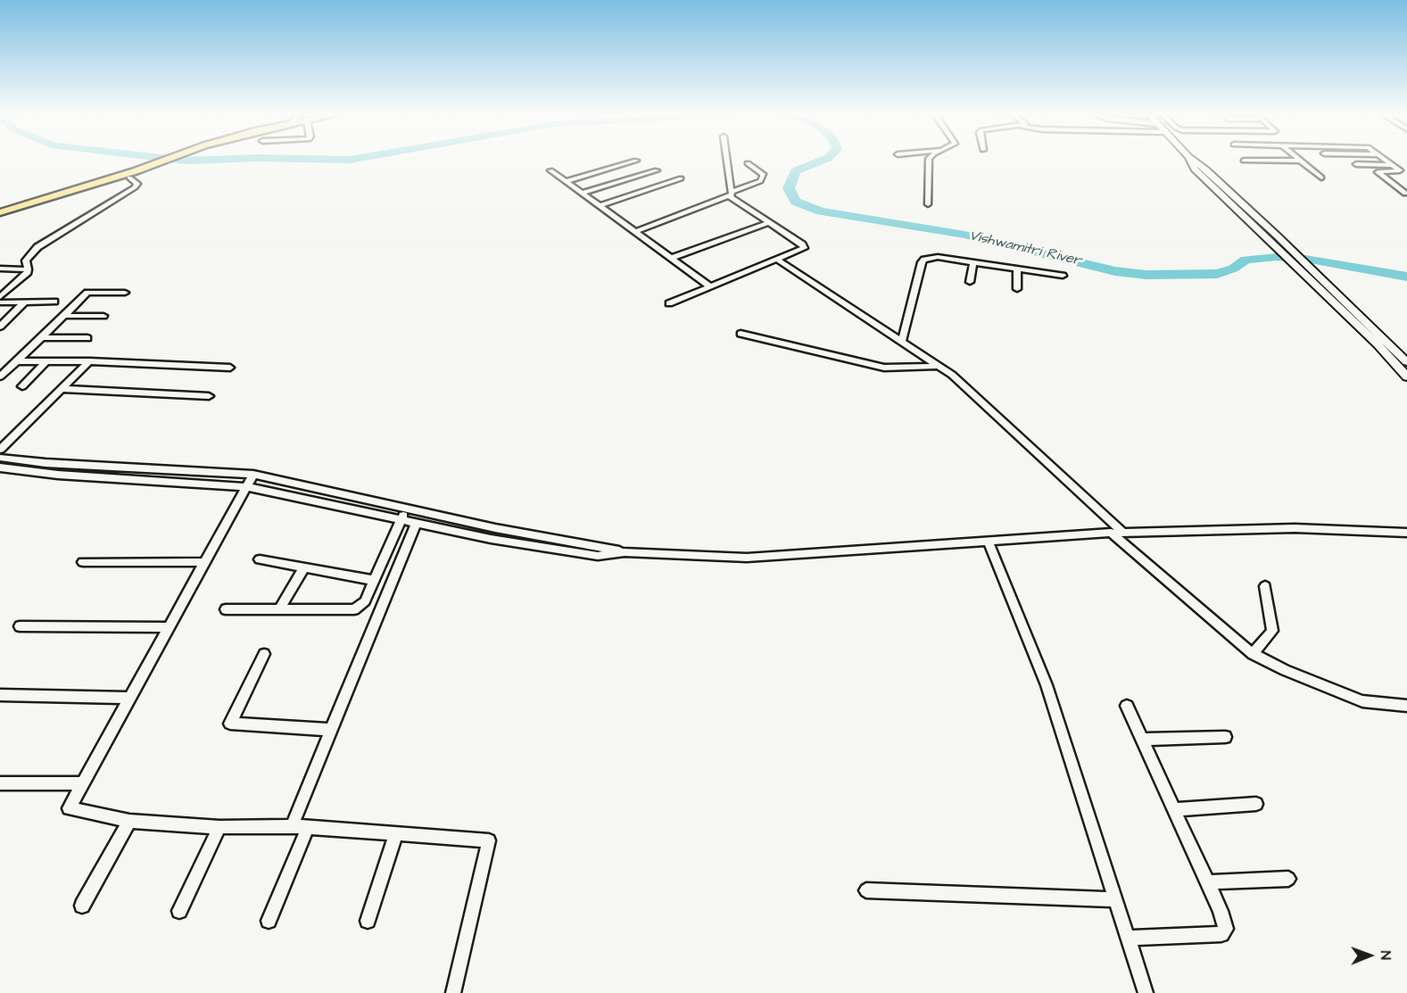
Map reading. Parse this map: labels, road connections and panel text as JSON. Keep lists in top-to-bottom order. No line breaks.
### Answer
{"water":["Vishwamitri River"],"north":"right"}
